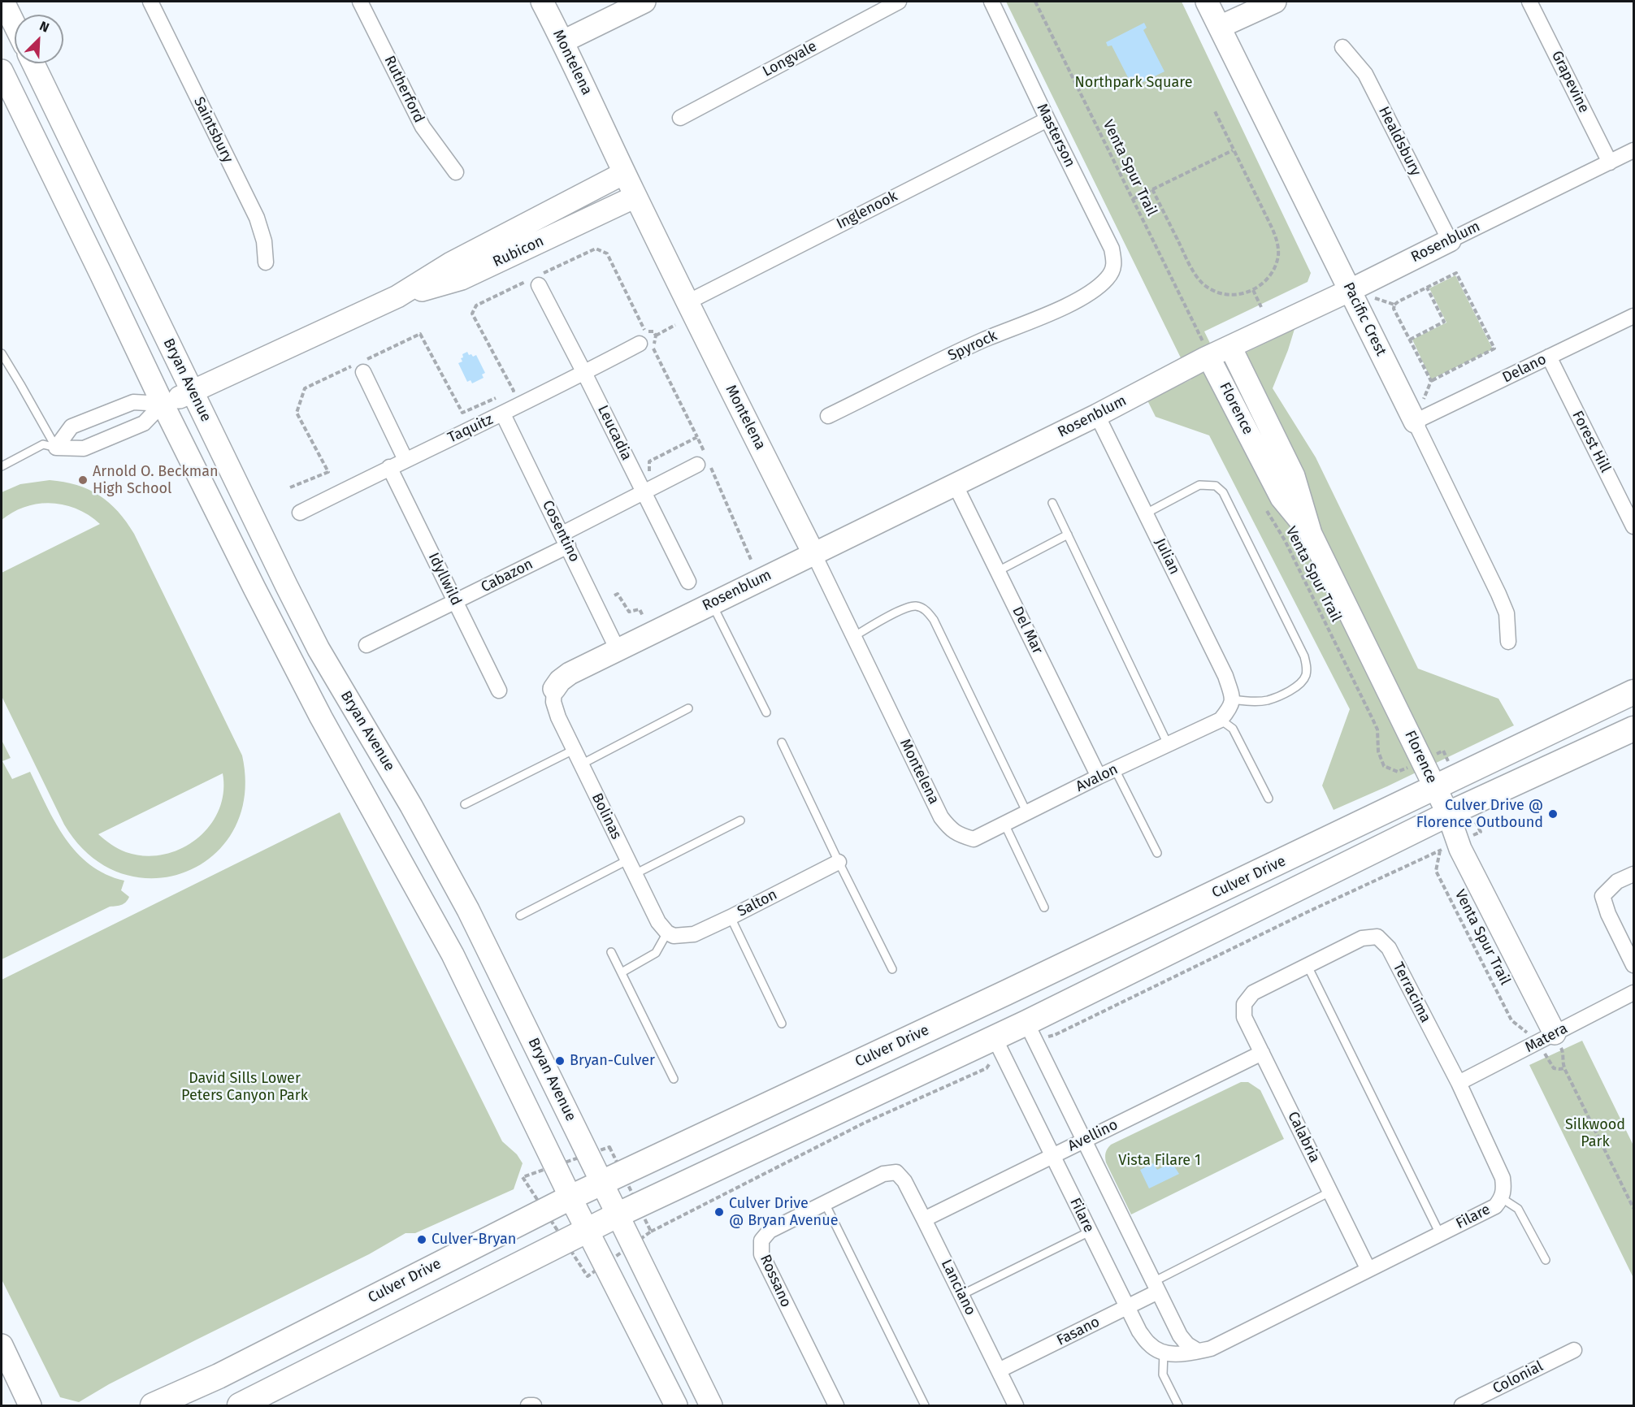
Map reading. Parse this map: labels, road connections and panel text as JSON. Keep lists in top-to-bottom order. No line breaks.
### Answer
{"streets":{"main road":["Culver Drive"],"street":["Longvale","Montelena","Grapevine","Rutherford","Saintsbury","Masterson","Healdsbury","Inglenook","Rosenblum","Rubicon","Pacific Crest","Spyrock","Delano","Bryan Avenue","Florence","Taquitz","Leucadia","Forest Hill","Cosentino","Julian","Cabazon","Idyllwild","Del Mar","Avalon","Bolinas","Salton","Terracima","Matera","Avellino","Calabria","Filare","Rossano","Lanciano","Fasano","Colonial"],"path":["Venta Spur Trail"]},"crossings":[["Montelena","Inglenook"],["Montelena","Rosenblum"],["Montelena","Rubicon"],["Montelena","Avalon"],["Grapevine","Rosenblum"],["Masterson","Inglenook"],["Masterson","Spyrock"],["Healdsbury","Rosenblum"],["Venta Spur Trail","Rosenblum"],["Venta Spur Trail","Florence"],["Rosenblum","Pacific Crest"],["Rosenblum","Florence"],["Rosenblum","Cosentino"],["Rosenblum","Julian"],["Rosenblum","Del Mar"],["Rosenblum","Bolinas"],["Rubicon","Bryan Avenue"],["Pacific Crest","Delano"],["Delano","Forest Hill"],["Bryan Avenue","Culver Drive"],["Florence","Culver Drive"],["Florence","Matera"],["Taquitz","Leucadia"],["Taquitz","Cosentino"],["Taquitz","Idyllwild"],["Leucadia","Cabazon"],["Cosentino","Cabazon"],["Cabazon","Idyllwild"],["Del Mar","Avalon"],["Bolinas","Salton"],["Terracima","Matera"],["Terracima","Calabria"],["Terracima","Filare"],["Avellino","Calabria"],["Avellino","Filare"],["Avellino","Lanciano"],["Calabria","Filare"],["Filare","Fasano"],["Rossano","Lanciano"],["Lanciano","Fasano"]],"parks":["Northpark Square","David Sills Lower Peters Canyon Park","Silkwood Park","Vista Filare 1"],"places":["Arnold O. Beckman High School","Culver Drive @ Florence Outbound","Bryan-Culver","Culver Drive @ Bryan Avenue","Culver-Bryan"],"north":"top right"}
